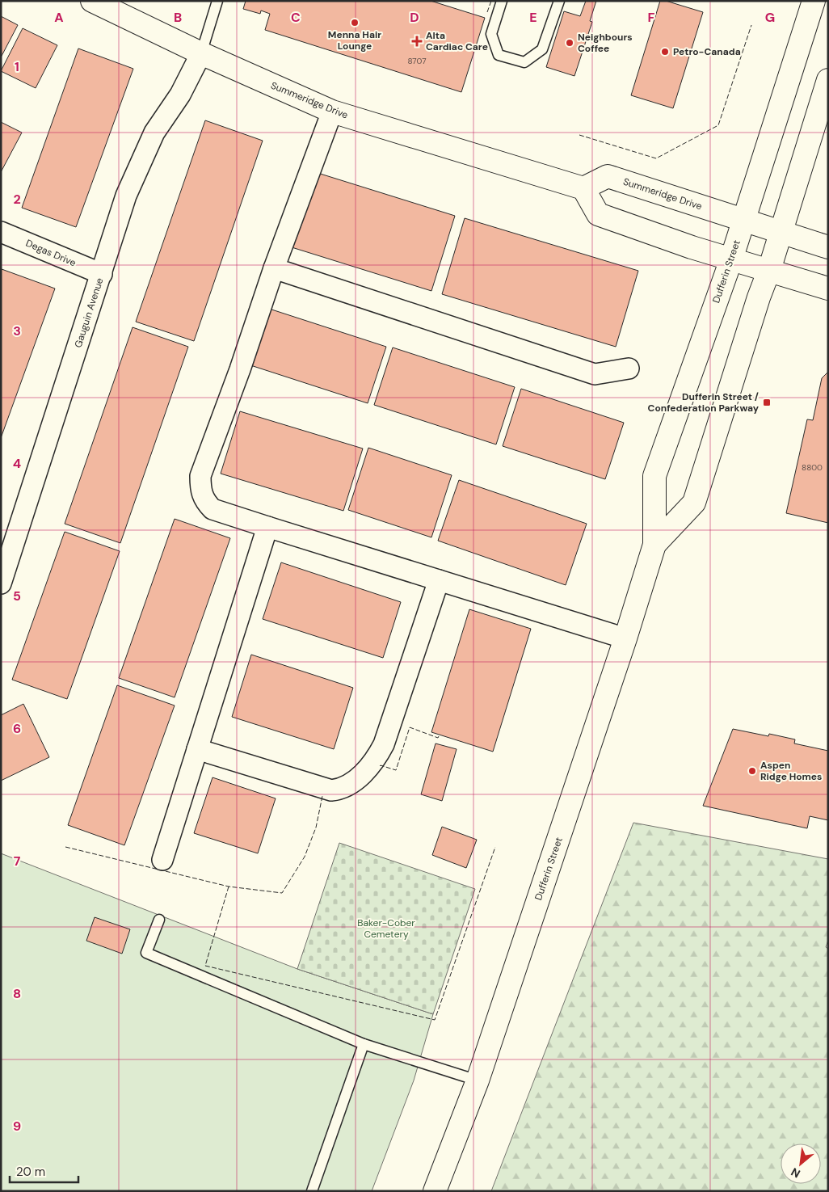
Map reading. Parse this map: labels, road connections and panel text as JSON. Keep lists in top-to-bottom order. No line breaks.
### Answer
{"streets":{"main road":["Summeridge Drive","Dufferin Street"],"street":["Degas Drive","Gauguin Avenue"]},"crossings":[["Summeridge Drive","Dufferin Street"],["Summeridge Drive","Gauguin Avenue"],["Degas Drive","Gauguin Avenue"]],"parks":["Baker-Cober Cemetery"],"places":{"other":["Menna Hair Lounge","Neighbours Coffee","Petro-Canada","Aspen Ridge Homes"],"health":["Alta Cardiac Care"],"transit":["Dufferin Street / Confederation Parkway"]},"house_numbers":["8707","8800"],"scale_bar":"20 m","north":"bottom left","grid":{"columns":["A","B","C","D","E","F","G"],"rows":["1","2","3","4","5","6","7","8","9"]}}
